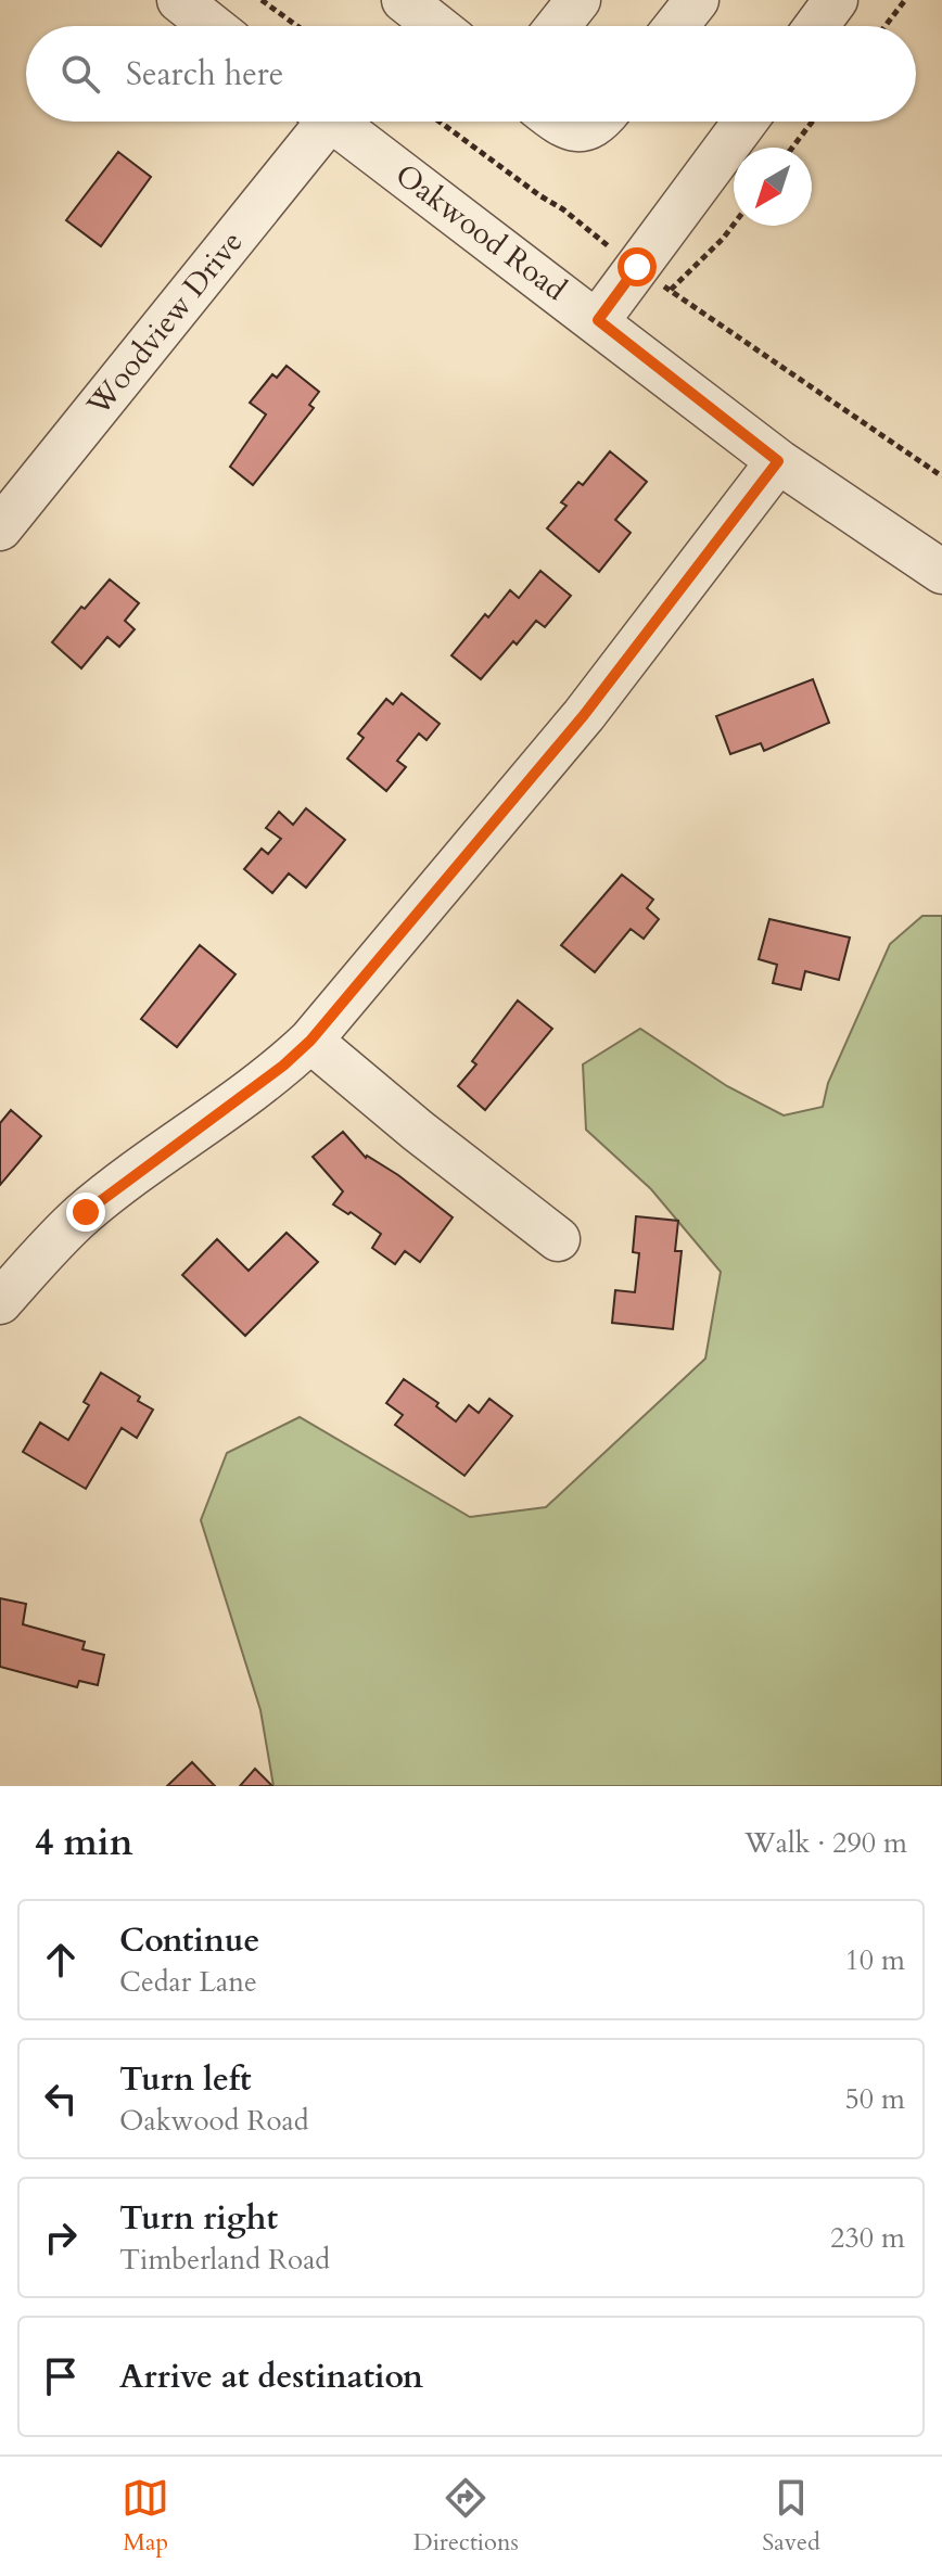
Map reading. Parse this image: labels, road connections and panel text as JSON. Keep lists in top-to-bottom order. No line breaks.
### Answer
{"streets":{"street":["Oakwood Road","Woodview Drive"]},"north":"bottom left","page":{"search":"Search here","heading":["4 min","Walk · 290 m"],"list":[["Continue","Cedar Lane","10 m"],["Turn left","Oakwood Road","50 m"],["Turn right","Timberland Road","230 m"],"Arrive at destination"],"nav":["Map","Directions","Saved"]}}
